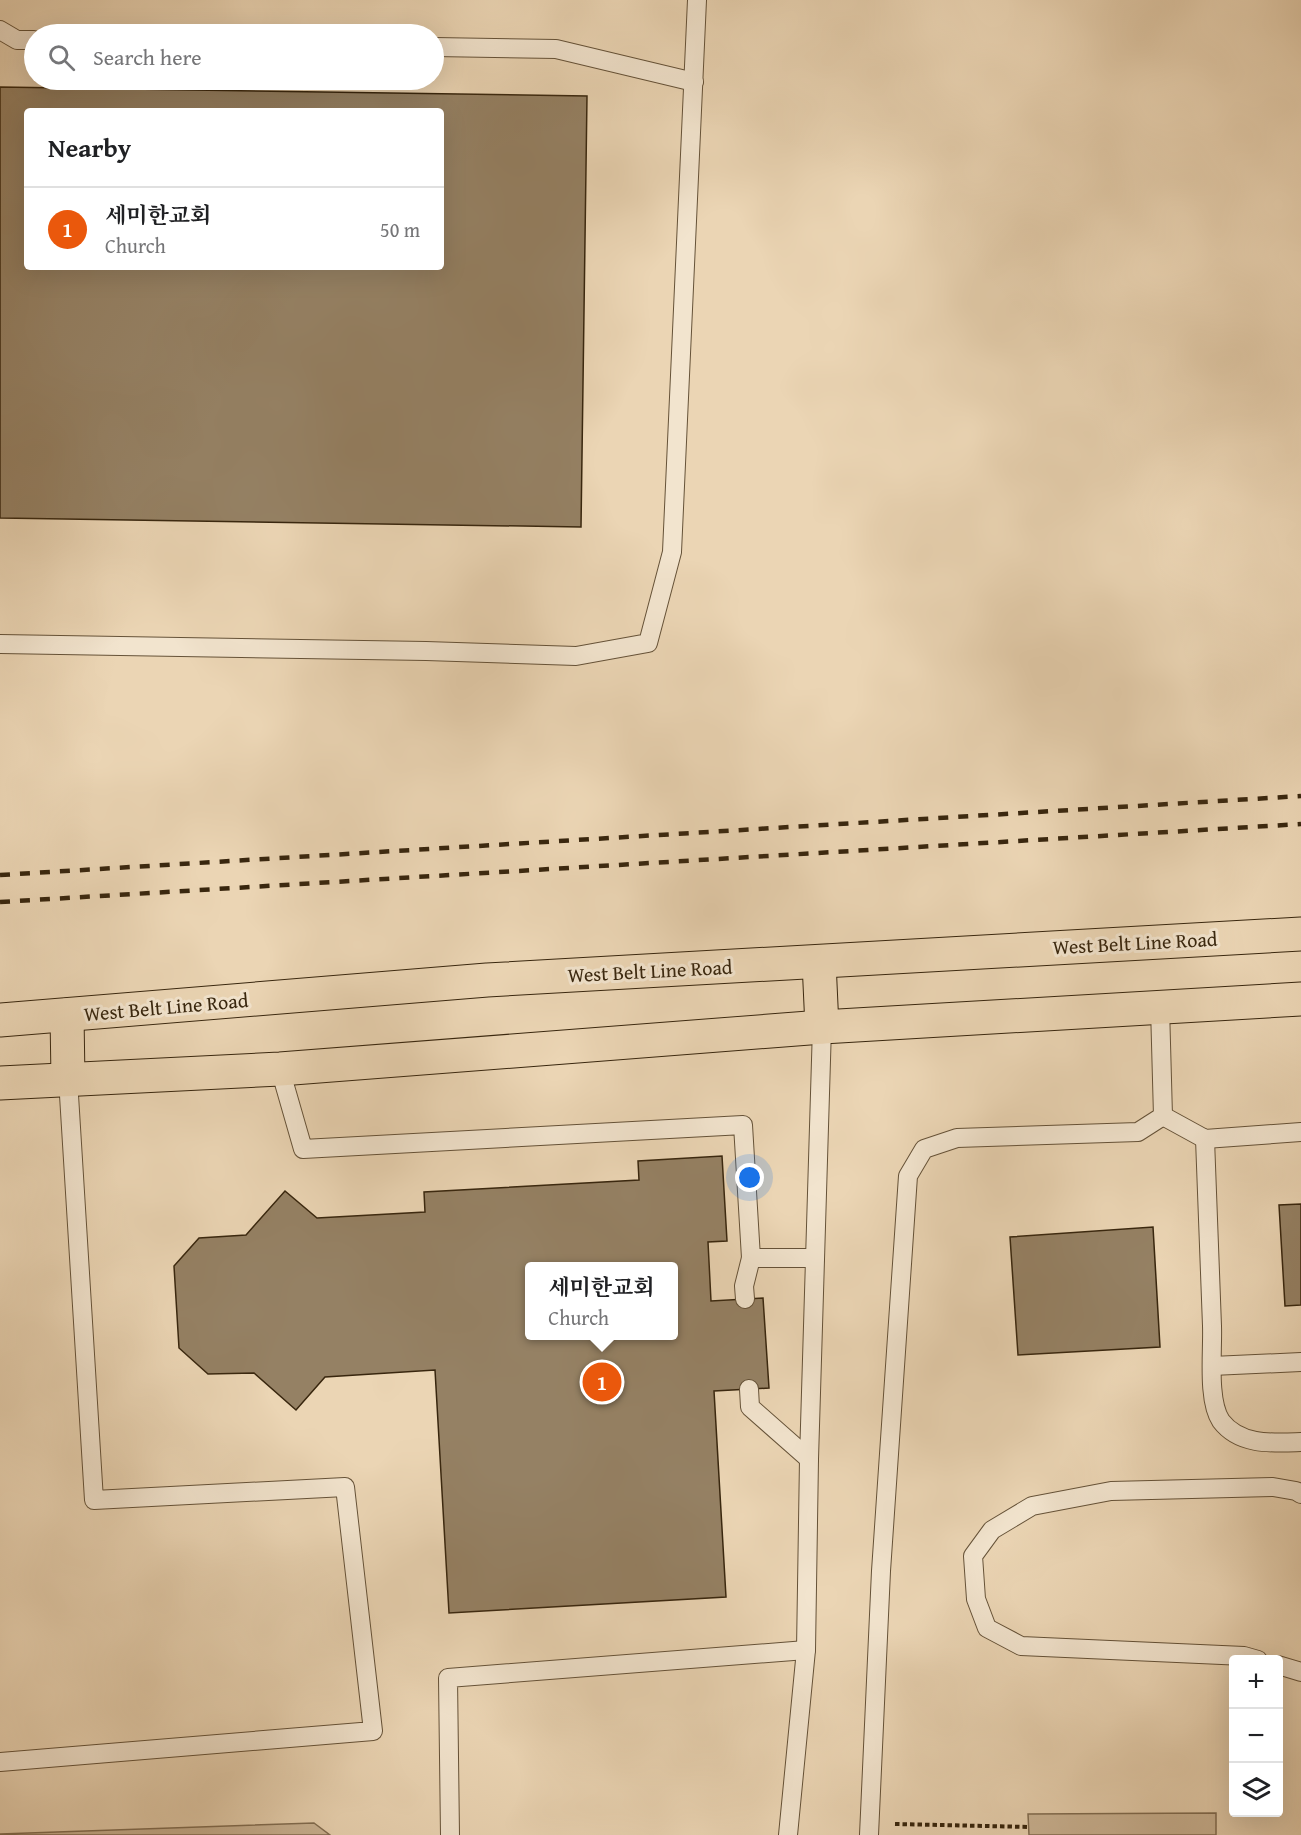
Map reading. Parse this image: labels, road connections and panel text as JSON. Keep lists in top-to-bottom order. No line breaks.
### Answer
{"streets":{"main road":["West Belt Line Road"]},"page":{"search":"Search here","heading":"Nearby","list":[{"mark":"1","name":"세미한교회","note":"Church","value":"50 m"}],"popup":["세미한교회","Church"],"pins":"1","map_buttons":["+","−"]}}
